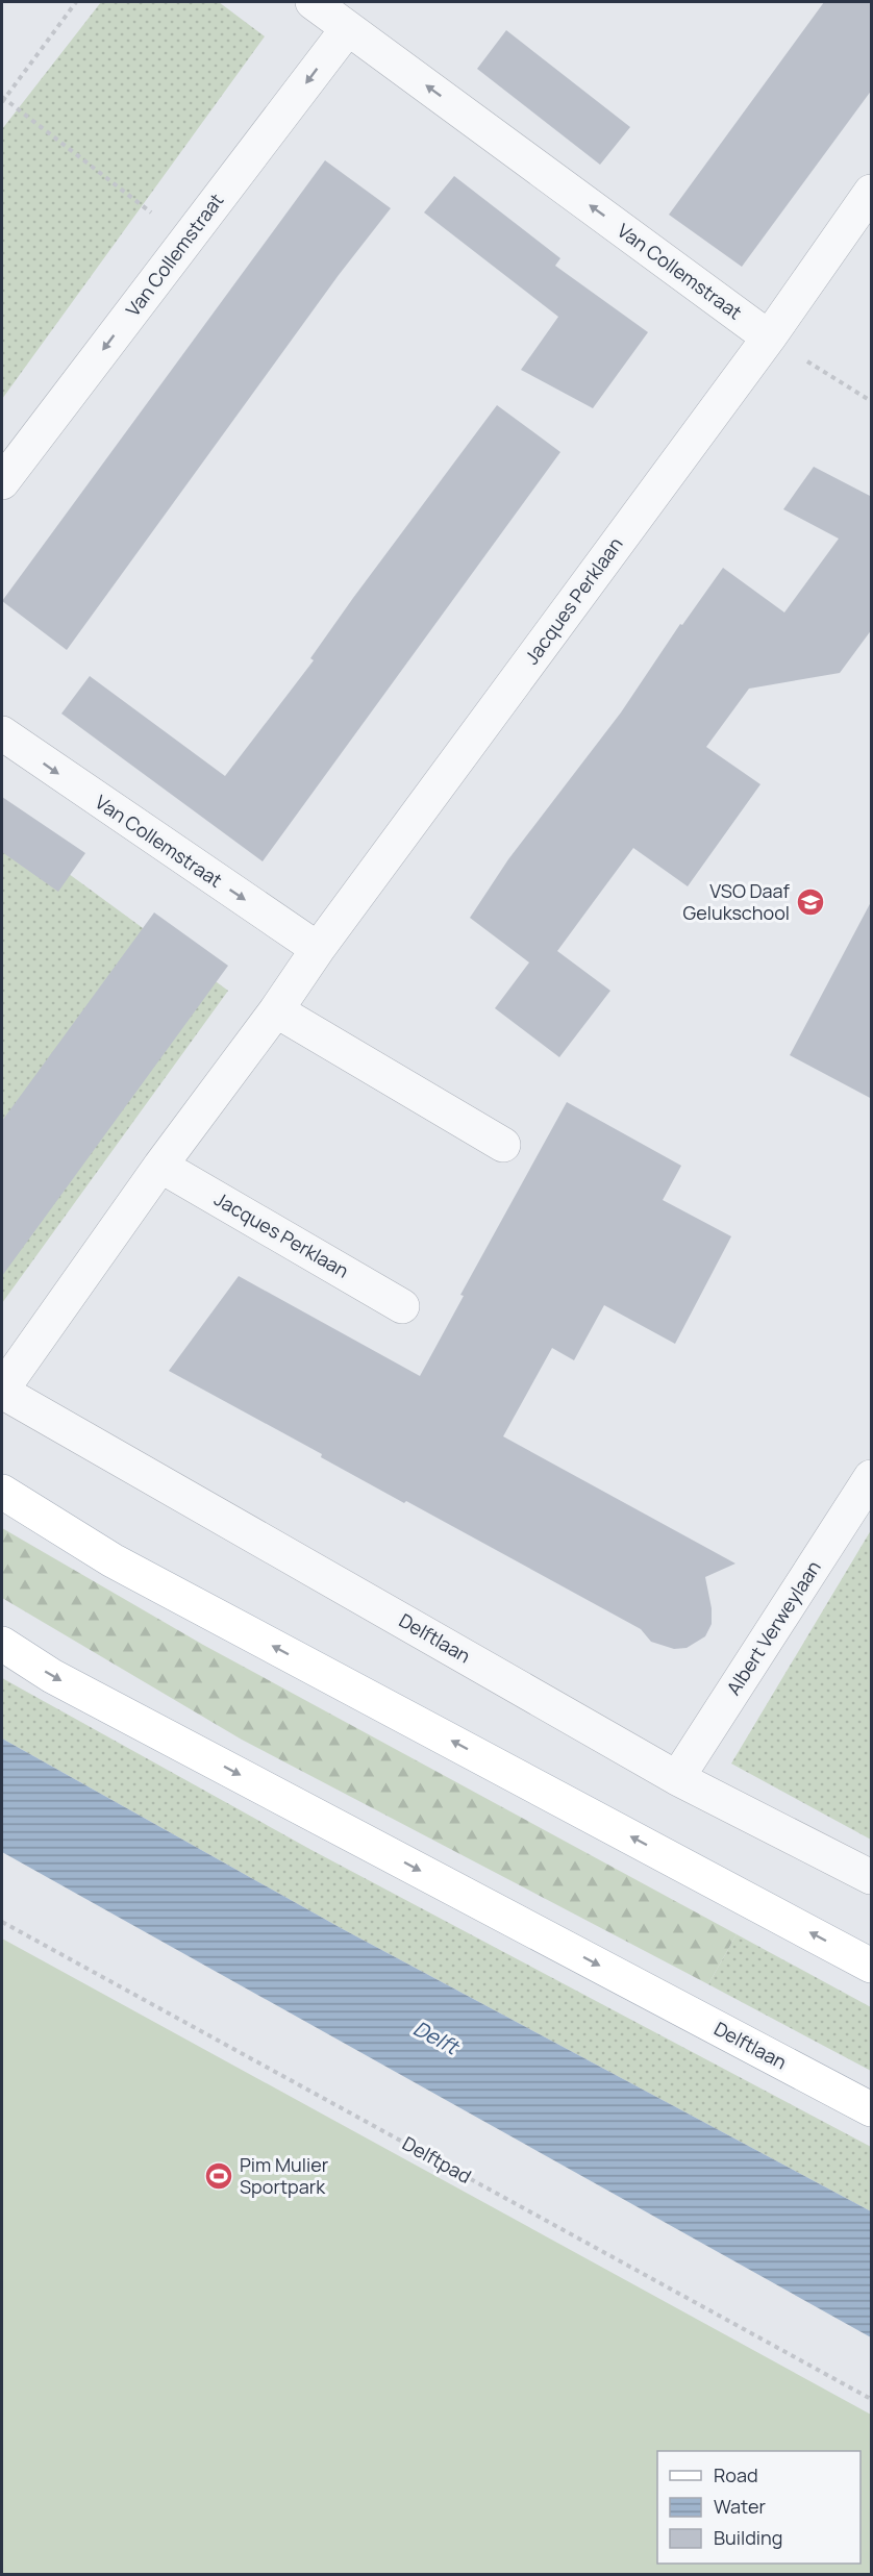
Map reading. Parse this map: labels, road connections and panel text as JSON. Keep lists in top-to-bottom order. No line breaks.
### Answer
{"streets":{"main road":["Delftlaan"],"street":["Van Collemstraat","Jacques Perklaan","Albert Verweylaan"],"path":["Delftpad"]},"crossings":[["Van Collemstraat","Jacques Perklaan"],["Jacques Perklaan","Delftlaan"],["Albert Verweylaan","Delftlaan"]],"water":["Delft"],"places":{"school or university":["VSO Daaf Gelukschool"],"sports":["Pim Mulier Sportpark"]},"legend":["Road","Water","Building"]}
